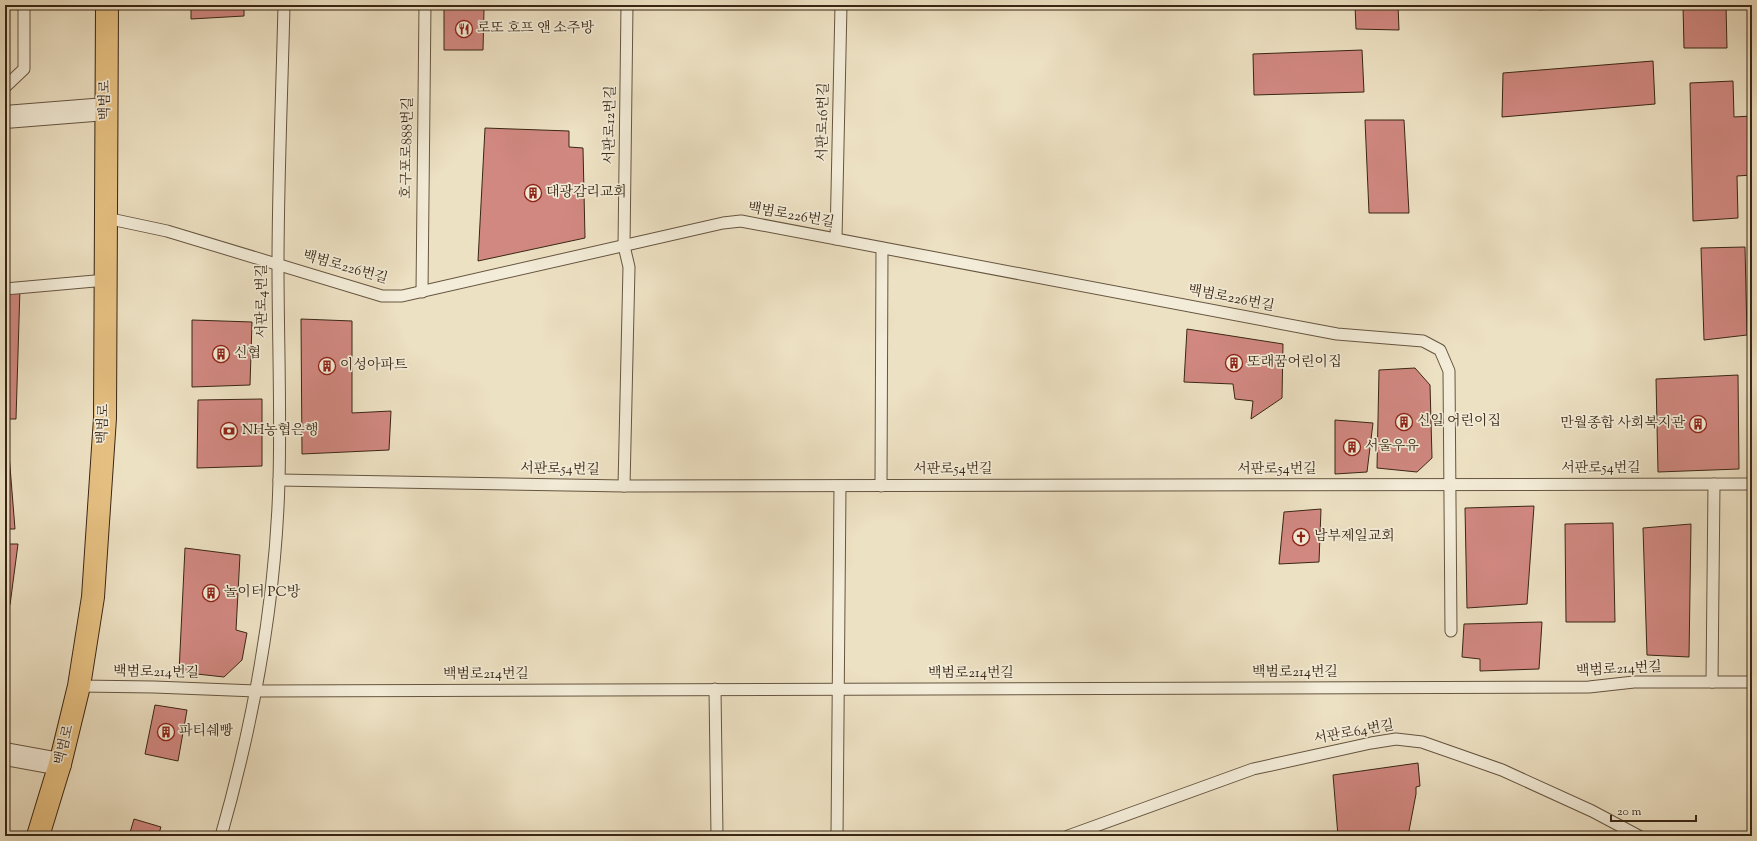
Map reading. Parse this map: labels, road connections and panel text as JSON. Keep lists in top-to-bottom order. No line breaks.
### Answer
{"streets":{"main road":["백범로"],"lane":["서판로16번길","서판로12번길","호구포로888번길","백범로226번길","서판로4번길","서판로54번길","백범로214번길","서판로64번길"]},"crossings":[["백범로","백범로226번길"],["백범로","백범로214번길"],["서판로16번길","백범로226번길"],["서판로12번길","백범로226번길"],["호구포로888번길","백범로226번길"],["백범로226번길","서판로4번길"],["백범로226번길","서판로54번길"],["서판로4번길","서판로54번길"],["서판로4번길","백범로214번길"]],"places":{"restaurant":["로또 호프 앤 소주방"],"building":["대광감리교회","신협","또래꿈어린이집","이성아파트","신일 어린이집","만월종합 사회복지관","서울우유","놀이터 PC방","파티쉐빵"],"bank":["NH농협은행"],"church":["남부제일교회"]},"scale_bar":"20 m"}
